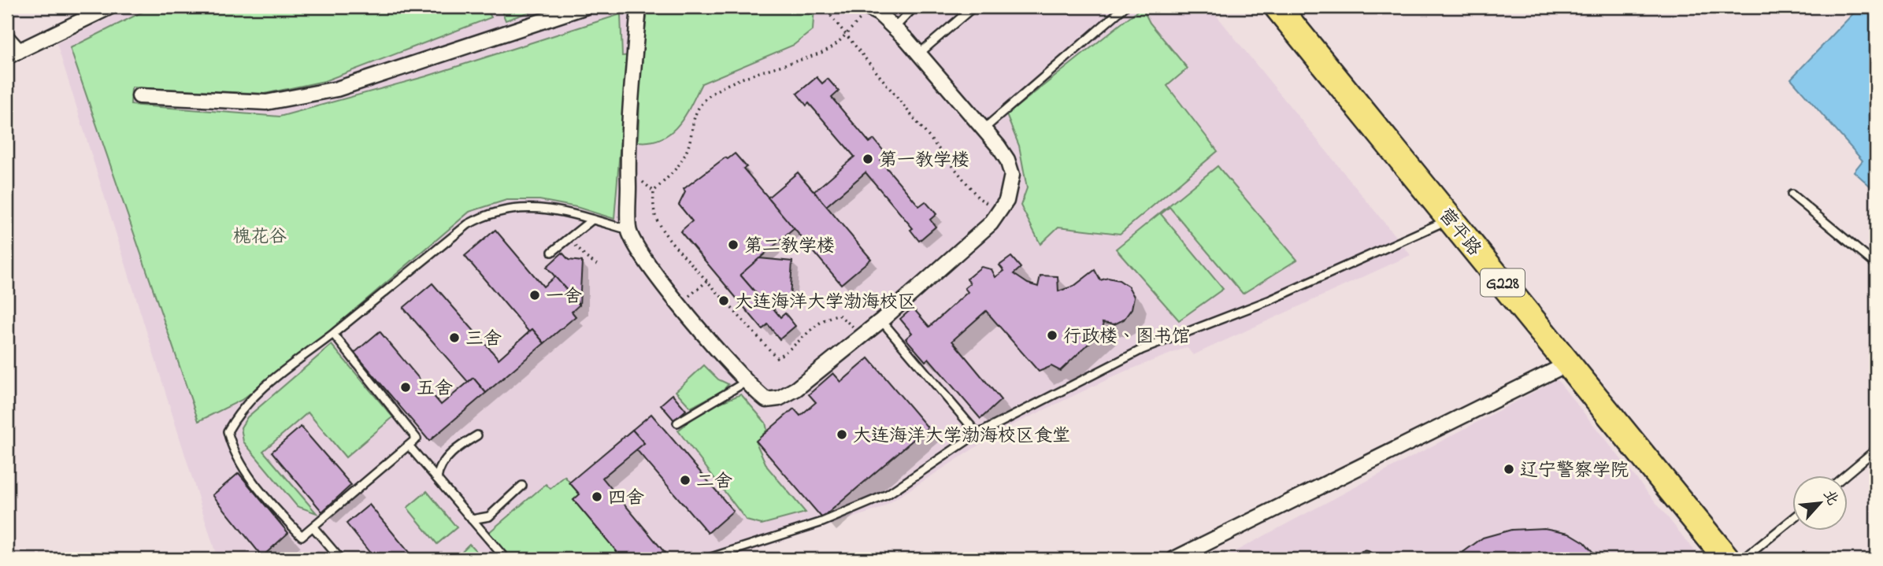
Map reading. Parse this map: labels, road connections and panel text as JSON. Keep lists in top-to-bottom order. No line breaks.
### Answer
{"streets":{"highway":["营平路","G228"]},"parks":["槐花谷"],"places":["第一教学楼","第二教学楼","一舍","大连海洋大学渤海校区","行政楼、图书馆","三舍","五舍","大连海洋大学渤海校区食堂","辽宁警察学院","二舍","四舍"],"north":"top right"}
